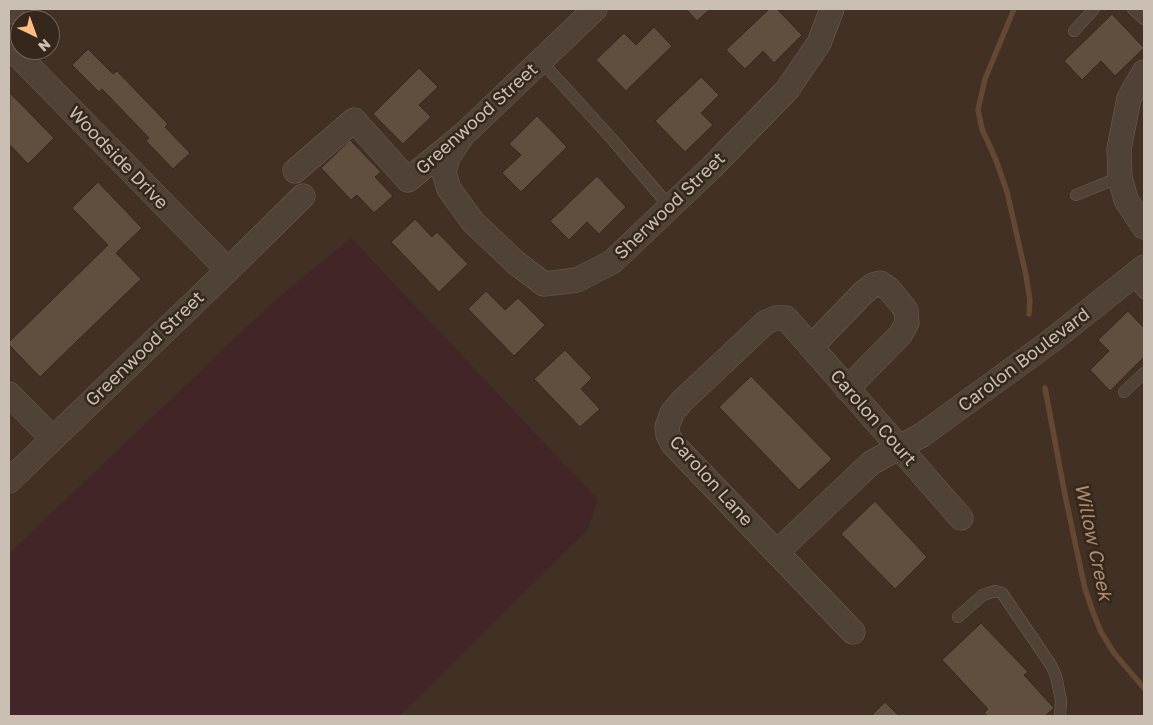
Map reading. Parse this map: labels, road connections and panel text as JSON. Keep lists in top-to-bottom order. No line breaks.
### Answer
{"streets":{"street":["Greenwood Street","Woodside Drive","Sherwood Street","Carolon Boulevard","Carolon Court","Carolon Lane"]},"crossings":[["Greenwood Street","Woodside Drive"],["Greenwood Street","Sherwood Street"],["Carolon Boulevard","Carolon Court"],["Carolon Boulevard","Carolon Lane"],["Carolon Court","Carolon Lane"]],"water":["Willow Creek"],"north":"bottom right"}
